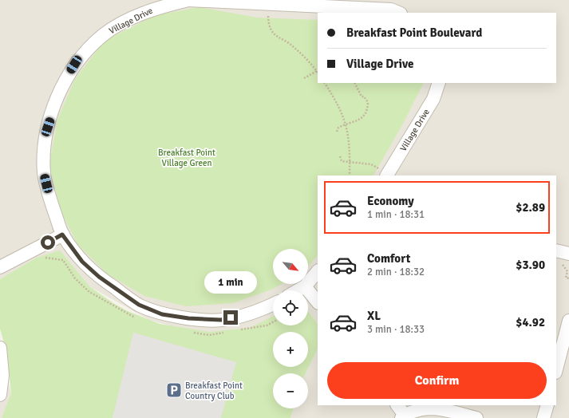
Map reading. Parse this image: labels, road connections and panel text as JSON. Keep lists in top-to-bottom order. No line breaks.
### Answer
{"streets":{"street":["Village Drive"]},"parks":["Breakfast Point Village Green"],"places":{"parking":["Breakfast Point Country Club"]},"north":"bottom right","page":{"banner":["Breakfast Point Boulevard","Village Drive"],"list":[{"name":"Economy","note":"1 min · 18:31","value":"$2.89"},{"name":"Comfort","note":"2 min · 18:32","value":"$3.90"},{"name":"XL","note":"3 min · 18:33","value":"$4.92"}],"map_buttons":["+","−"],"bubble":"1 min","buttons":"Confirm"}}
